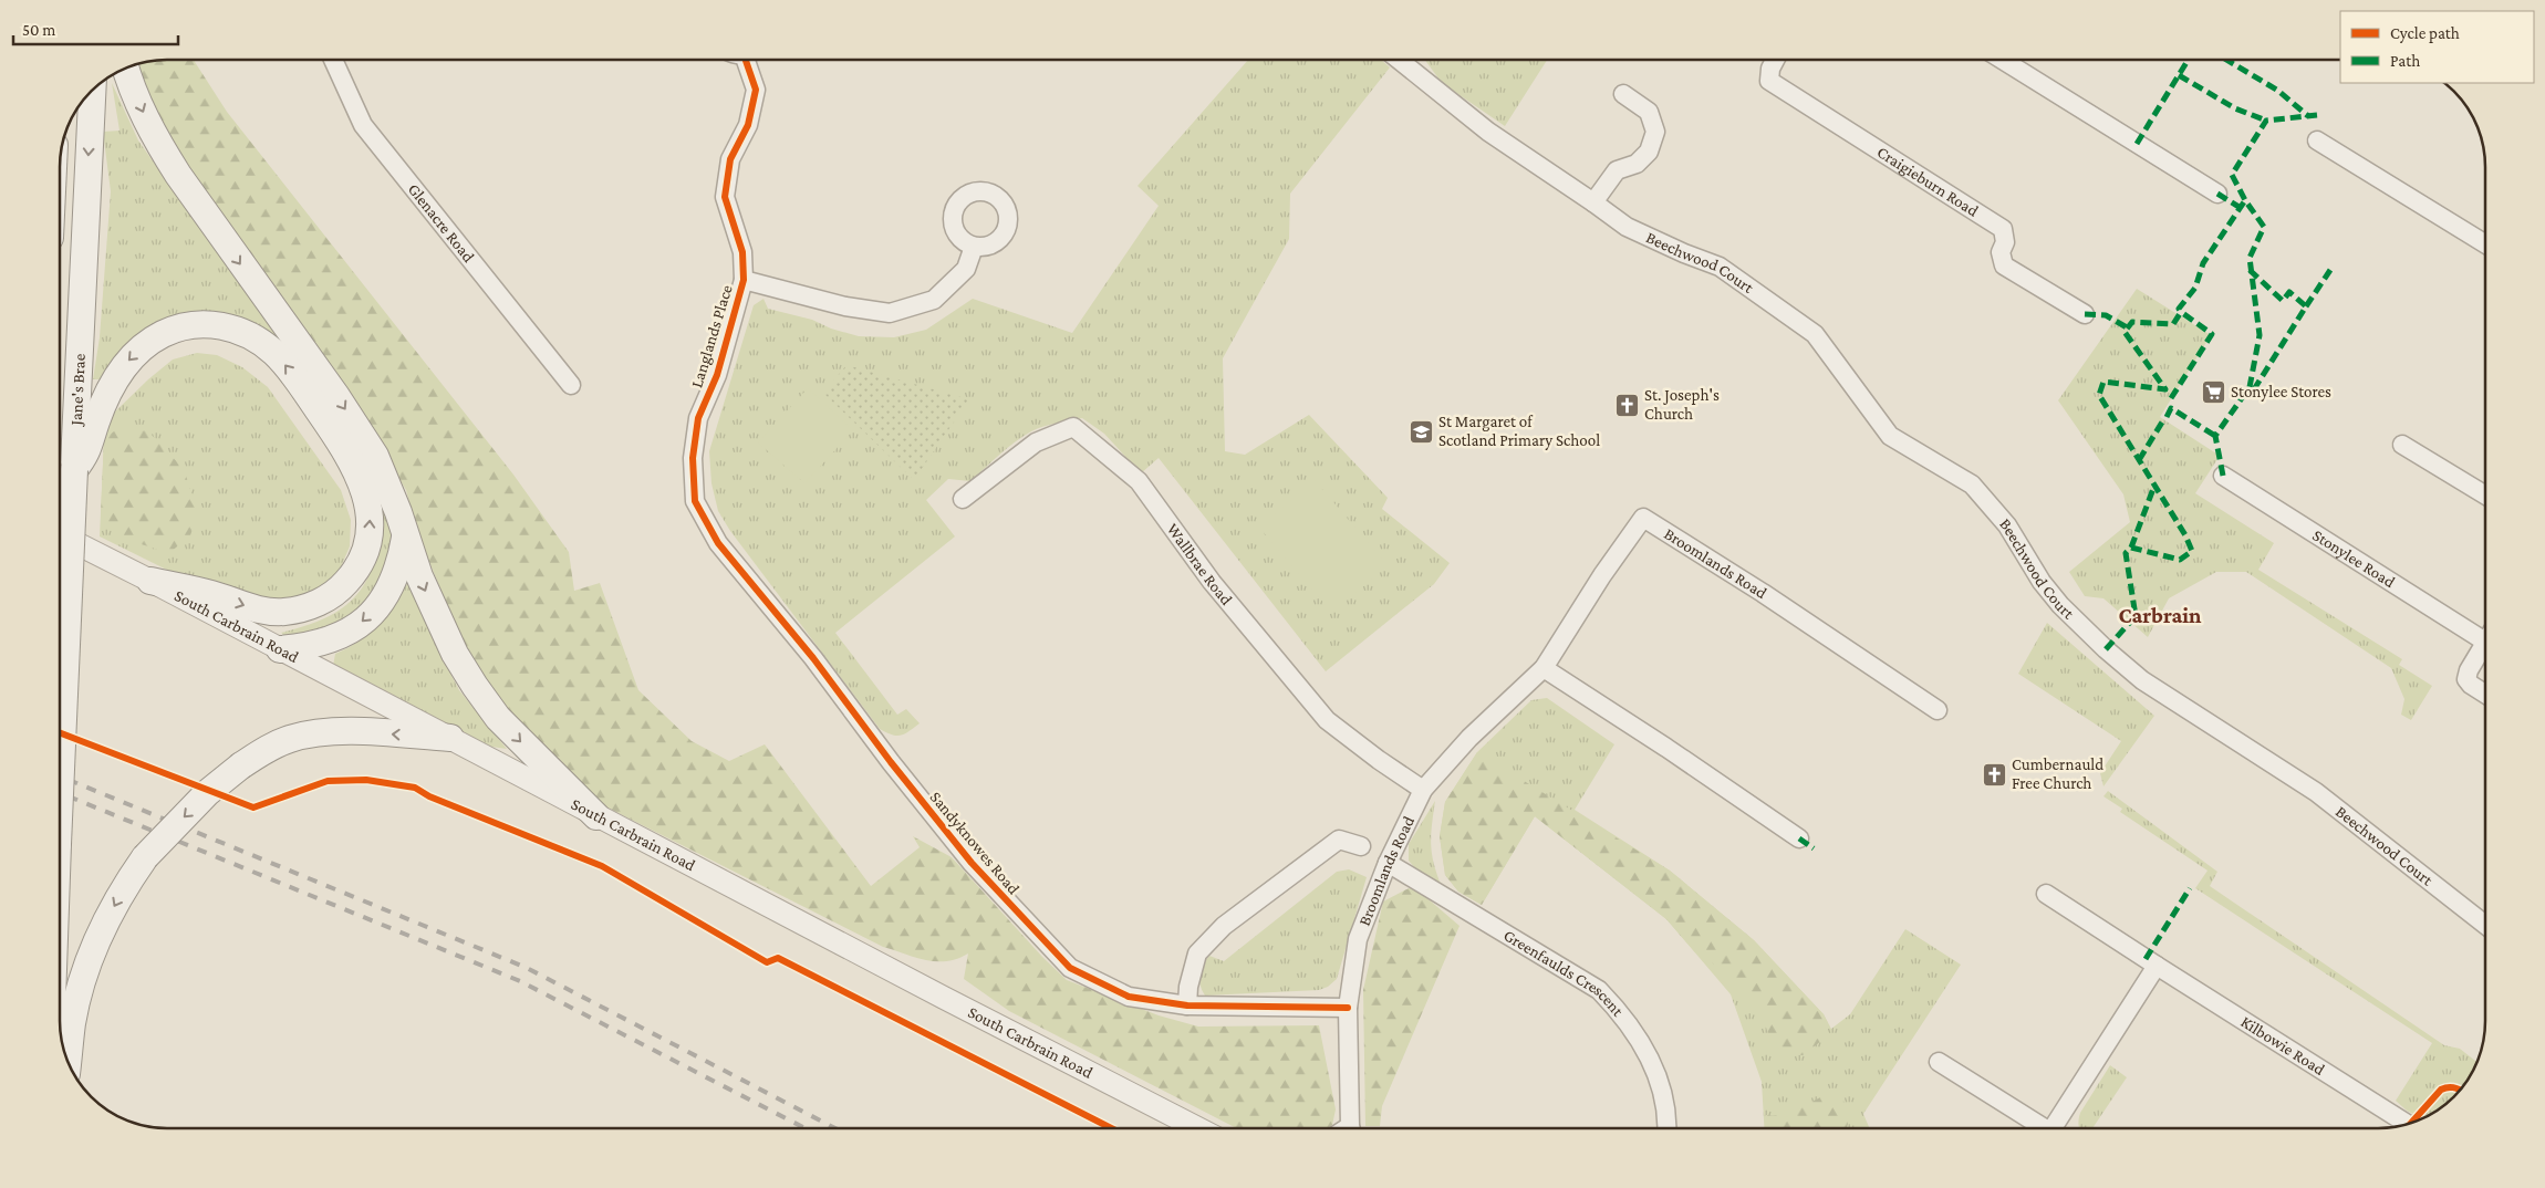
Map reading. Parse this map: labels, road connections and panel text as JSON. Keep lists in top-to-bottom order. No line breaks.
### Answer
{"streets":{"main road":["Jane's Brae"],"street":["Craigieburn Road","Glenacre Road","Beechwood Court","Langlands Place","Stonylee Road","Broomlands Road","Wallbrae Road","South Carbrain Road","Sandyknowes Road","Greenfaulds Crescent","Kilbowie Road"]},"crossings":[["Langlands Place","Sandyknowes Road"],["Broomlands Road","Wallbrae Road"],["Broomlands Road","Sandyknowes Road"],["Broomlands Road","Greenfaulds Crescent"]],"one_way":["Jane's Brae"],"districts":["Carbrain"],"places":{"supermarket":["Stonylee Stores"],"church":["St. Joseph's Church","Cumbernauld Free Church"],"school or university":["St Margaret of Scotland Primary School"]},"legend":["Cycle path","Path"],"scale_bar":"50 m"}
